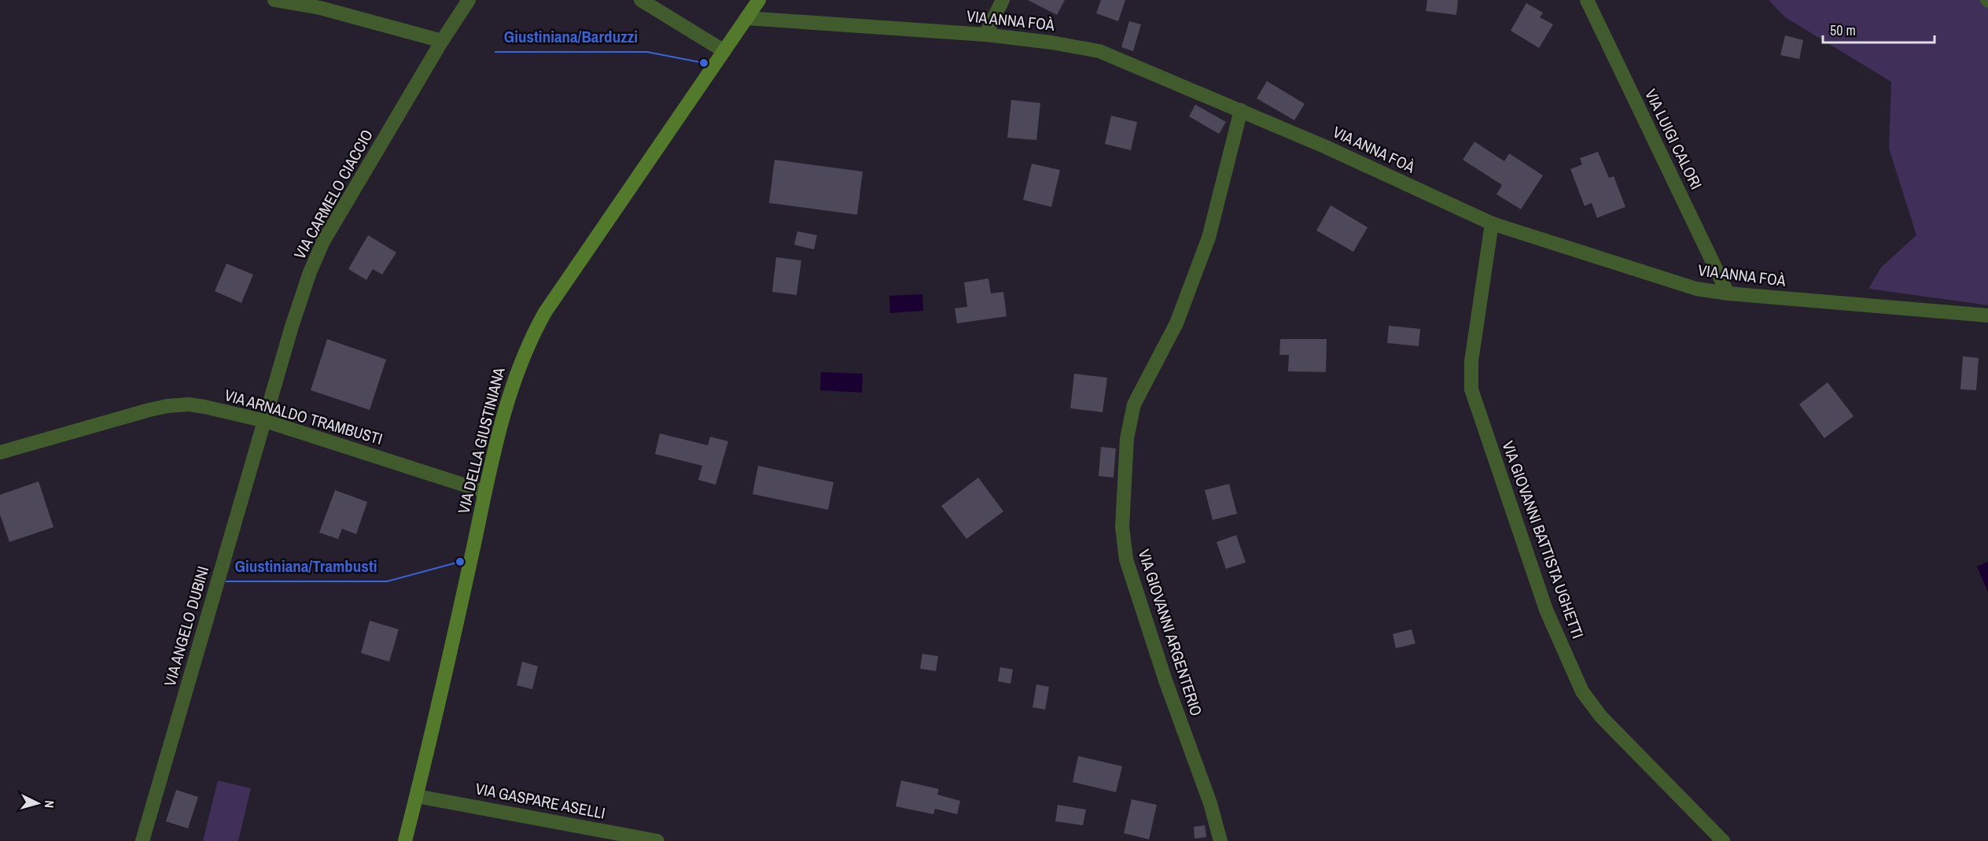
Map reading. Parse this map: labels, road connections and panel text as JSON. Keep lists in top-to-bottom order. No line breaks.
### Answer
{"streets":{"street":["VIA ANNA FOÀ","VIA LUIGI CALORI","VIA CARMELO CIACCIO","VIA ARNALDO TRAMBUSTI","VIA DELLA GIUSTINIANA","VIA GIOVANNI BATTISTA UGHETTI","VIA ANGELO DUBINI","VIA GIOVANNI ARGENTERIO","VIA GASPARE ASELLI"]},"crossings":[["VIA ANNA FOÀ","VIA LUIGI CALORI"],["VIA ANNA FOÀ","VIA DELLA GIUSTINIANA"],["VIA ANNA FOÀ","VIA GIOVANNI BATTISTA UGHETTI"],["VIA ANNA FOÀ","VIA GIOVANNI ARGENTERIO"],["VIA CARMELO CIACCIO","VIA ARNALDO TRAMBUSTI"],["VIA CARMELO CIACCIO","VIA ANGELO DUBINI"],["VIA ARNALDO TRAMBUSTI","VIA DELLA GIUSTINIANA"],["VIA ARNALDO TRAMBUSTI","VIA ANGELO DUBINI"],["VIA DELLA GIUSTINIANA","VIA GASPARE ASELLI"]],"places":["Giustiniana/Barduzzi","Giustiniana/Trambusti"],"scale_bar":"50 m","north":"right"}
